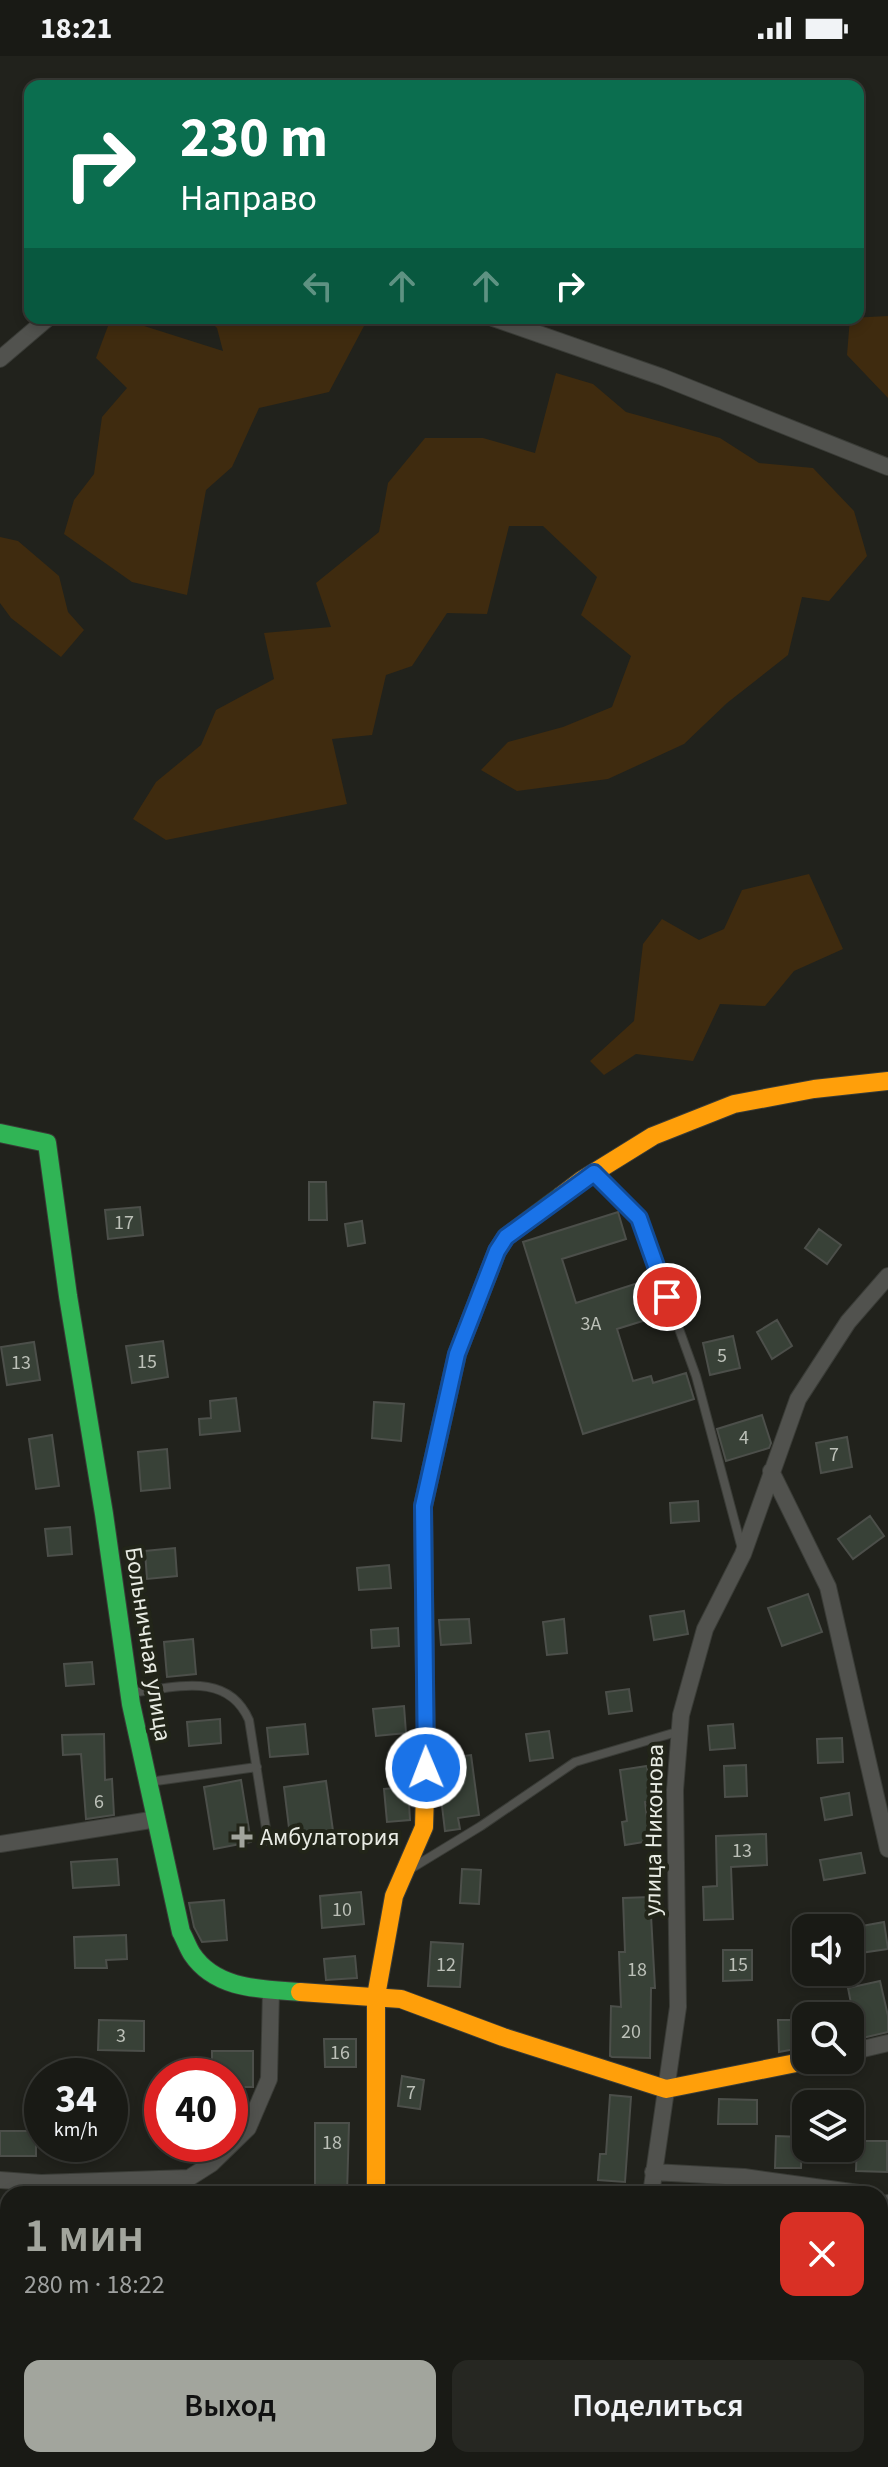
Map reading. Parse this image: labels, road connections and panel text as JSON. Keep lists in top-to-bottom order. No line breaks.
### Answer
{"streets":{"street":["Больничная улица","улица Никонова"]},"crossings":[["Больничная улица","улица Никонова"]],"places":{"health":["Амбулатория"]},"house_numbers":["17","3А","5","15","13","4","7","6","13","10","12","15","18","20","3","16","7","18"],"page":{"status":"18:21","turn":["230 m","Направо"],"speed":"34 km/h","limit":"40","heading":["1 мин","280 m · 18:22"],"buttons":["Выход","Поделиться"]}}
